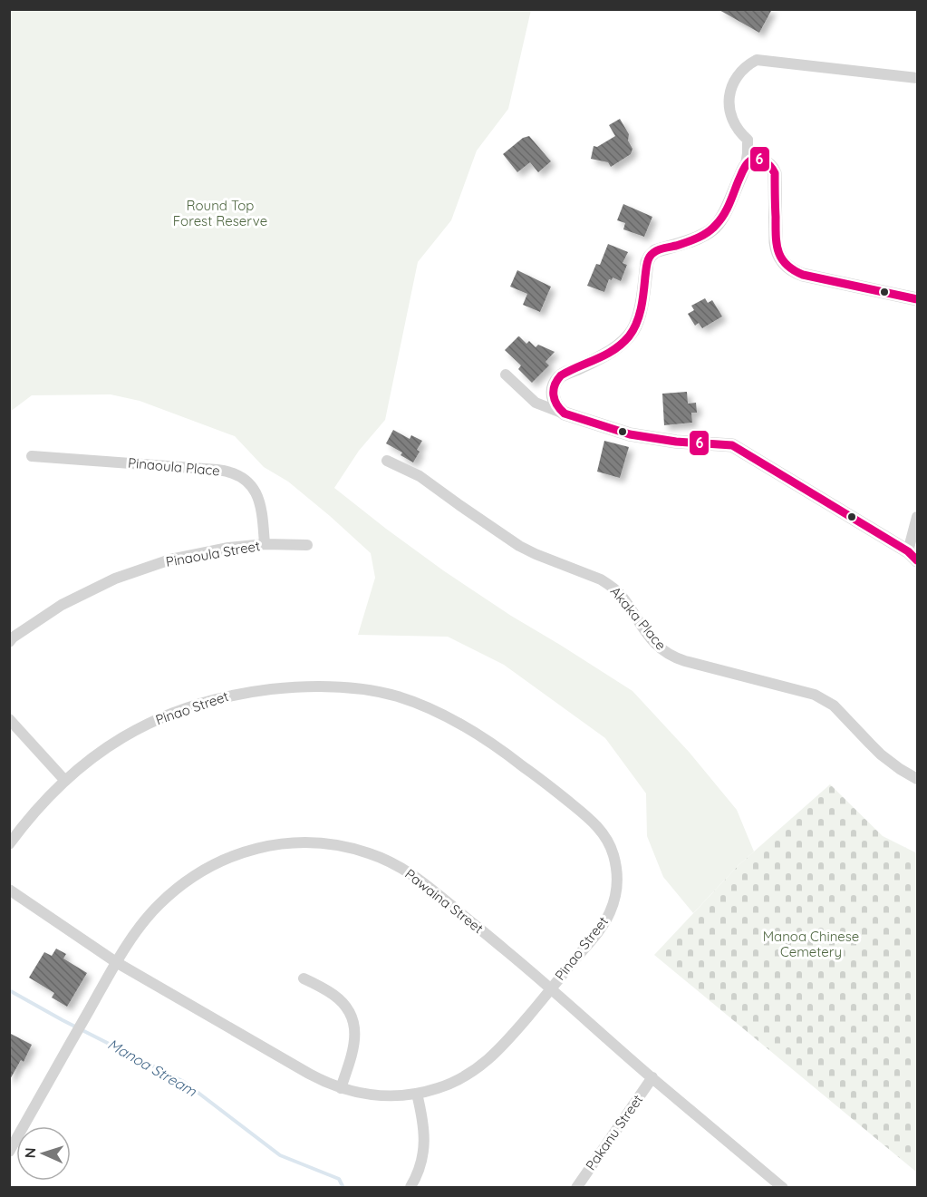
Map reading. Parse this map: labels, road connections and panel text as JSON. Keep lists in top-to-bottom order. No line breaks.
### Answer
{"streets":{"street":["Pinaoula Place","Pinaoula Street","Akaka Place","Pinao Street","Pawaina Street","Pakanu Street"]},"crossings":[["Pinaoula Place","Pinaoula Street"],["Pinao Street","Pawaina Street"],["Pawaina Street","Pakanu Street"]],"water":["Manoa Stream"],"parks":["Round Top Forest Reserve","Manoa Chinese Cemetery"],"lines":["transit line 6"],"north":"left"}
